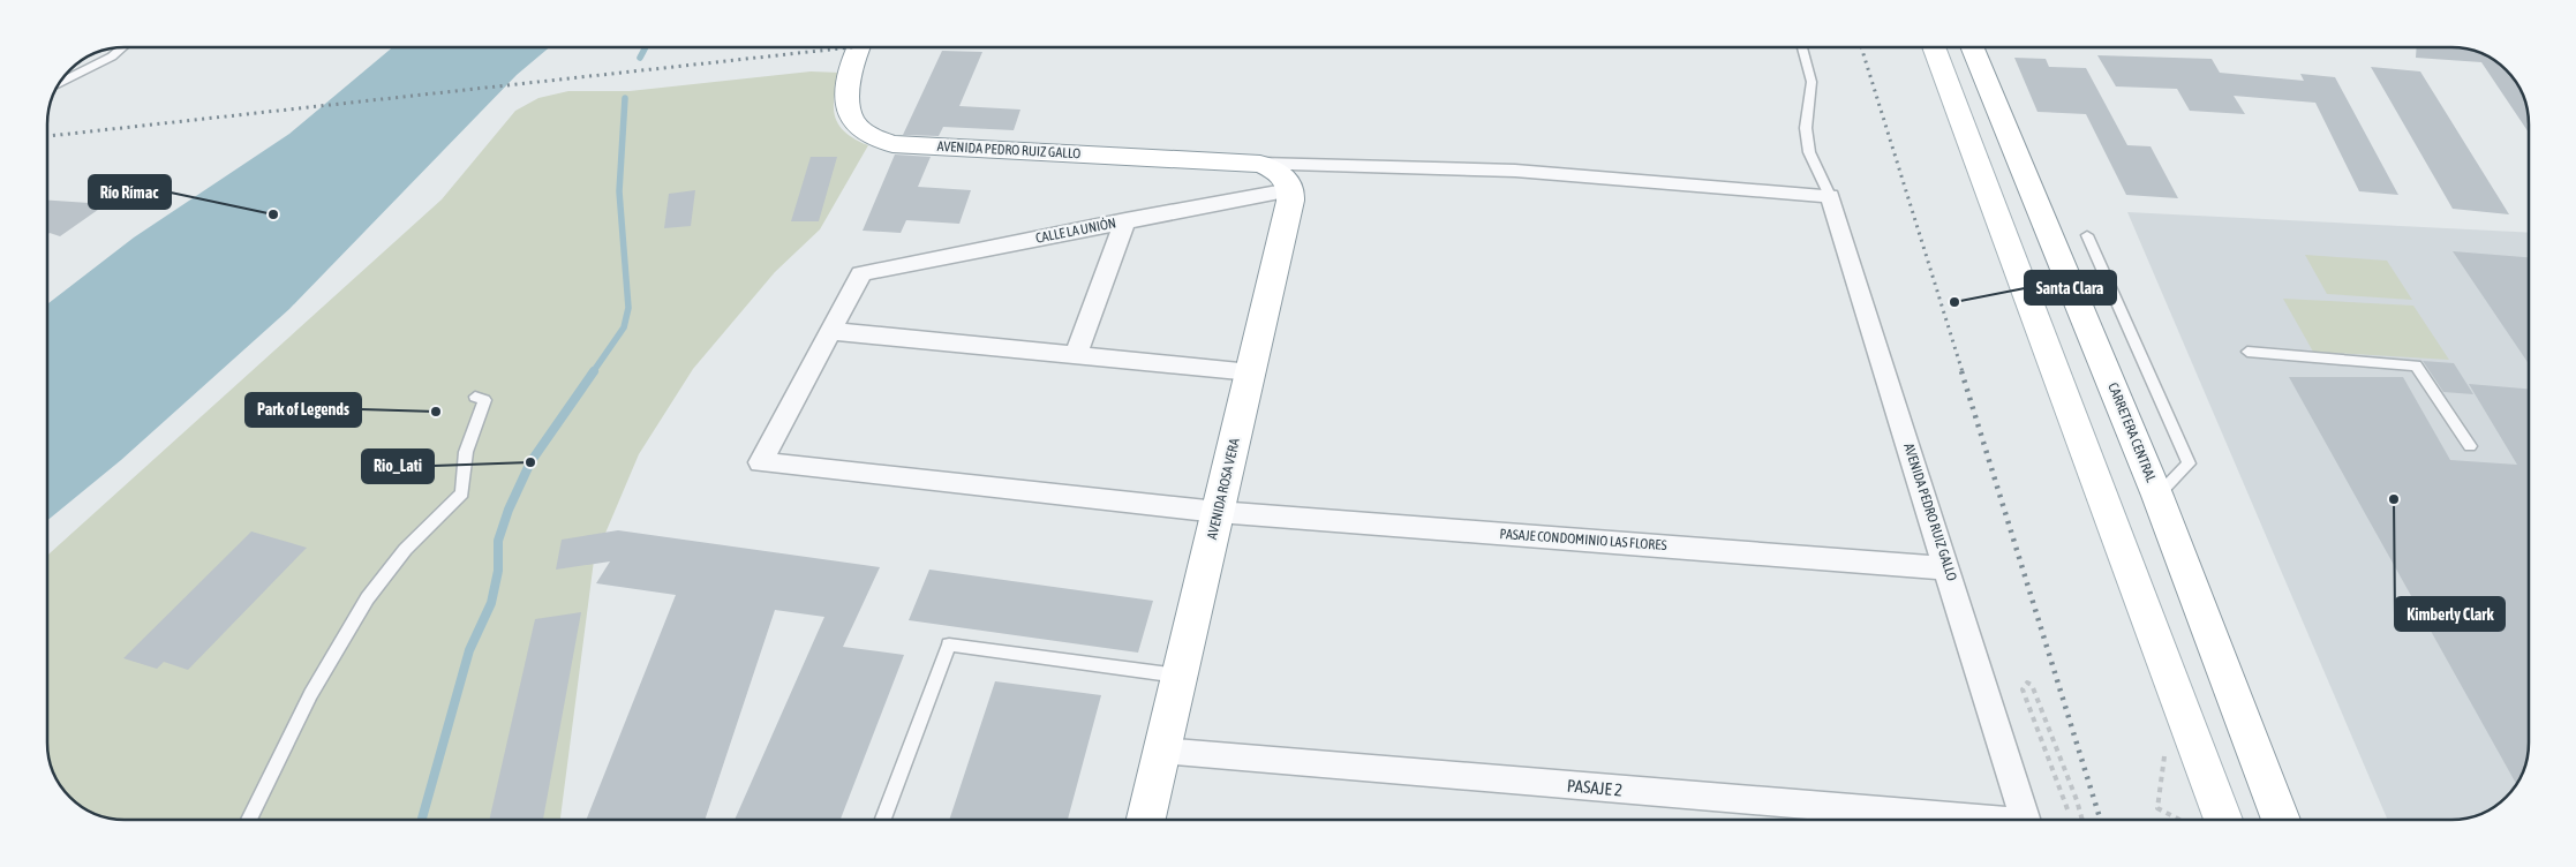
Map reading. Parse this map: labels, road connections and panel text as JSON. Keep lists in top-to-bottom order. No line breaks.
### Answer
{"streets":{"main road":["AVENIDA PEDRO RUIZ GALLO","CARRETERA CENTRAL","AVENIDA ROSA VERA"],"street":["CALLE LA UNIÓN","PASAJE CONDOMINIO LAS FLORES","PASAJE 2"]},"crossings":[["AVENIDA PEDRO RUIZ GALLO","PASAJE CONDOMINIO LAS FLORES"],["CALLE LA UNIÓN","AVENIDA ROSA VERA"],["CALLE LA UNIÓN","PASAJE CONDOMINIO LAS FLORES"],["AVENIDA ROSA VERA","PASAJE CONDOMINIO LAS FLORES"],["AVENIDA ROSA VERA","PASAJE 2"]],"places":["Río Rímac","Santa Clara","Park of Legends","Rio_Lati","Kimberly Clark"]}
